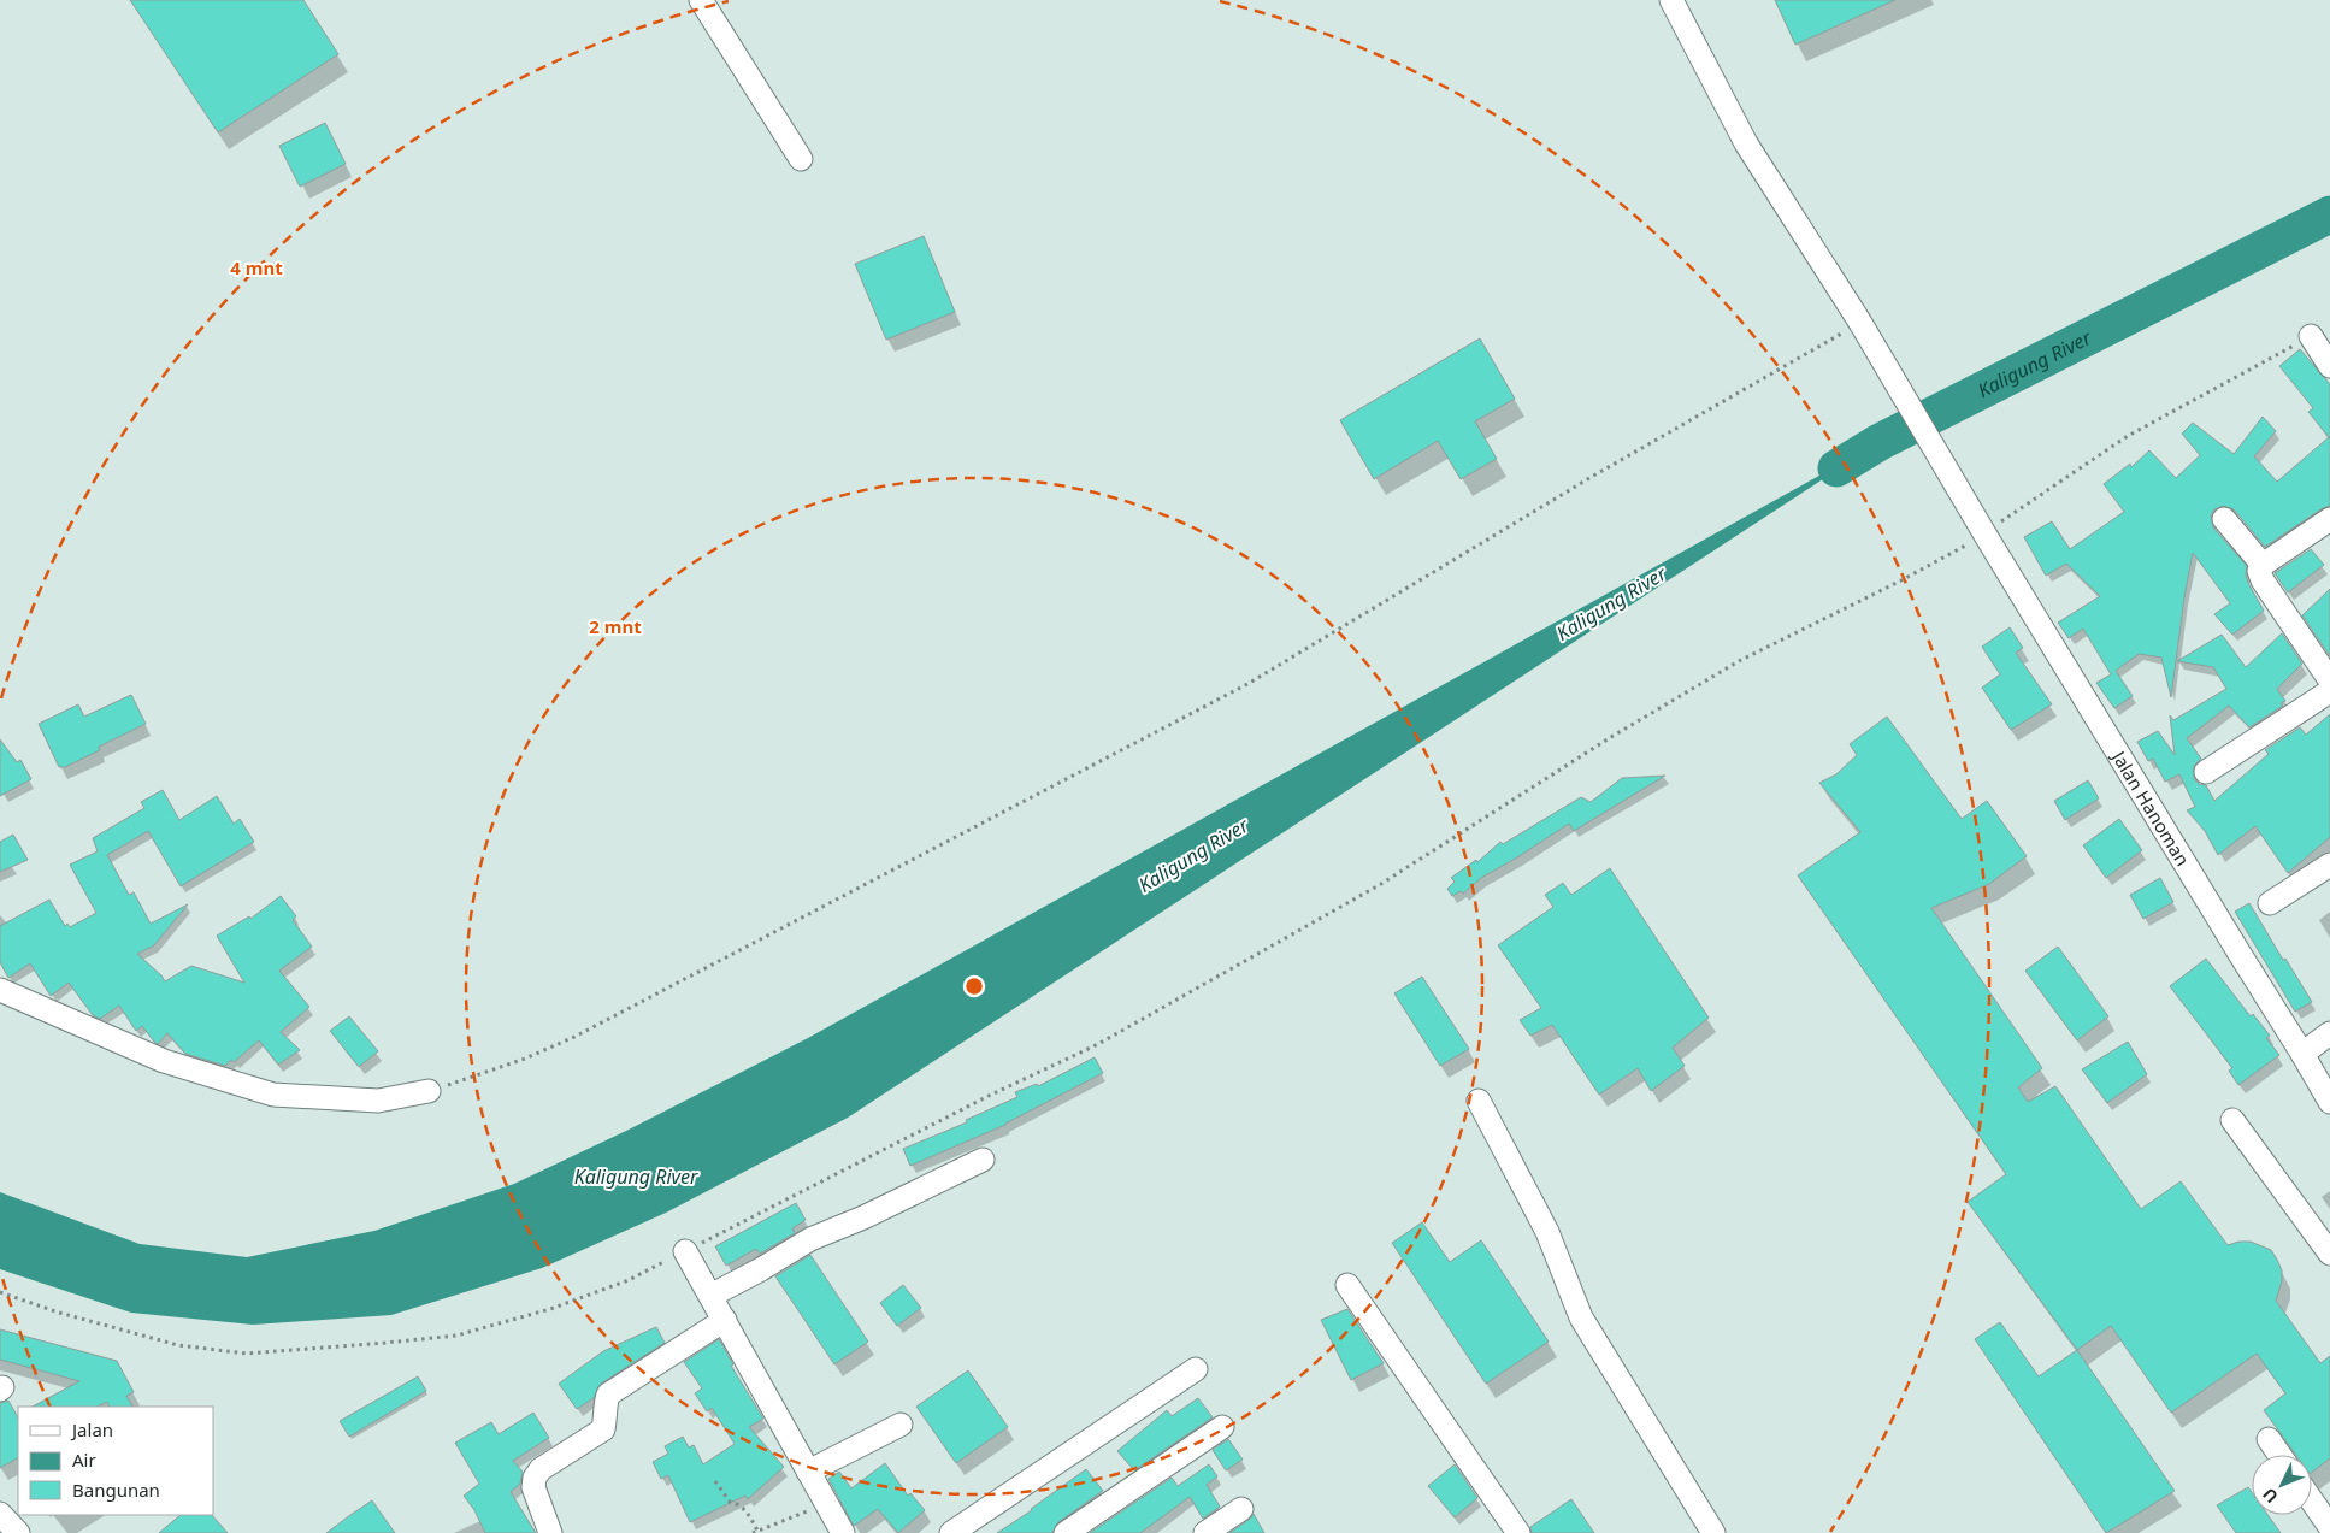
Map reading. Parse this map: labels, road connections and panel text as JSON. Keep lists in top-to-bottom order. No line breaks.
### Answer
{"streets":{"street":["Jalan Hanoman"]},"water":["Kaligung River"],"legend":["Jalan","Air","Bangunan"],"north":"bottom left","rings":["4 mnt","2 mnt"]}
